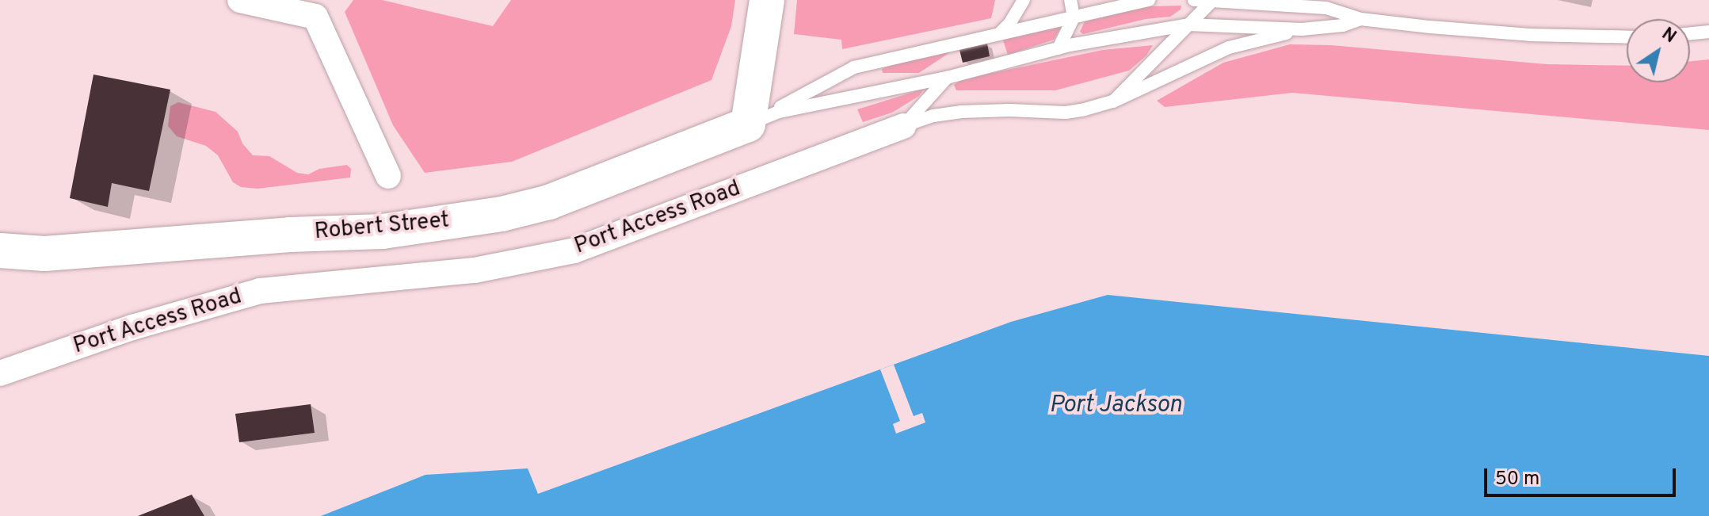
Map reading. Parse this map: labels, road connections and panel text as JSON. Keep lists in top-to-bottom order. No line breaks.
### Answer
{"streets":{"street":["Port Access Road","Robert Street"]},"water":["Port Jackson"],"scale_bar":"50 m","north":"top right"}
